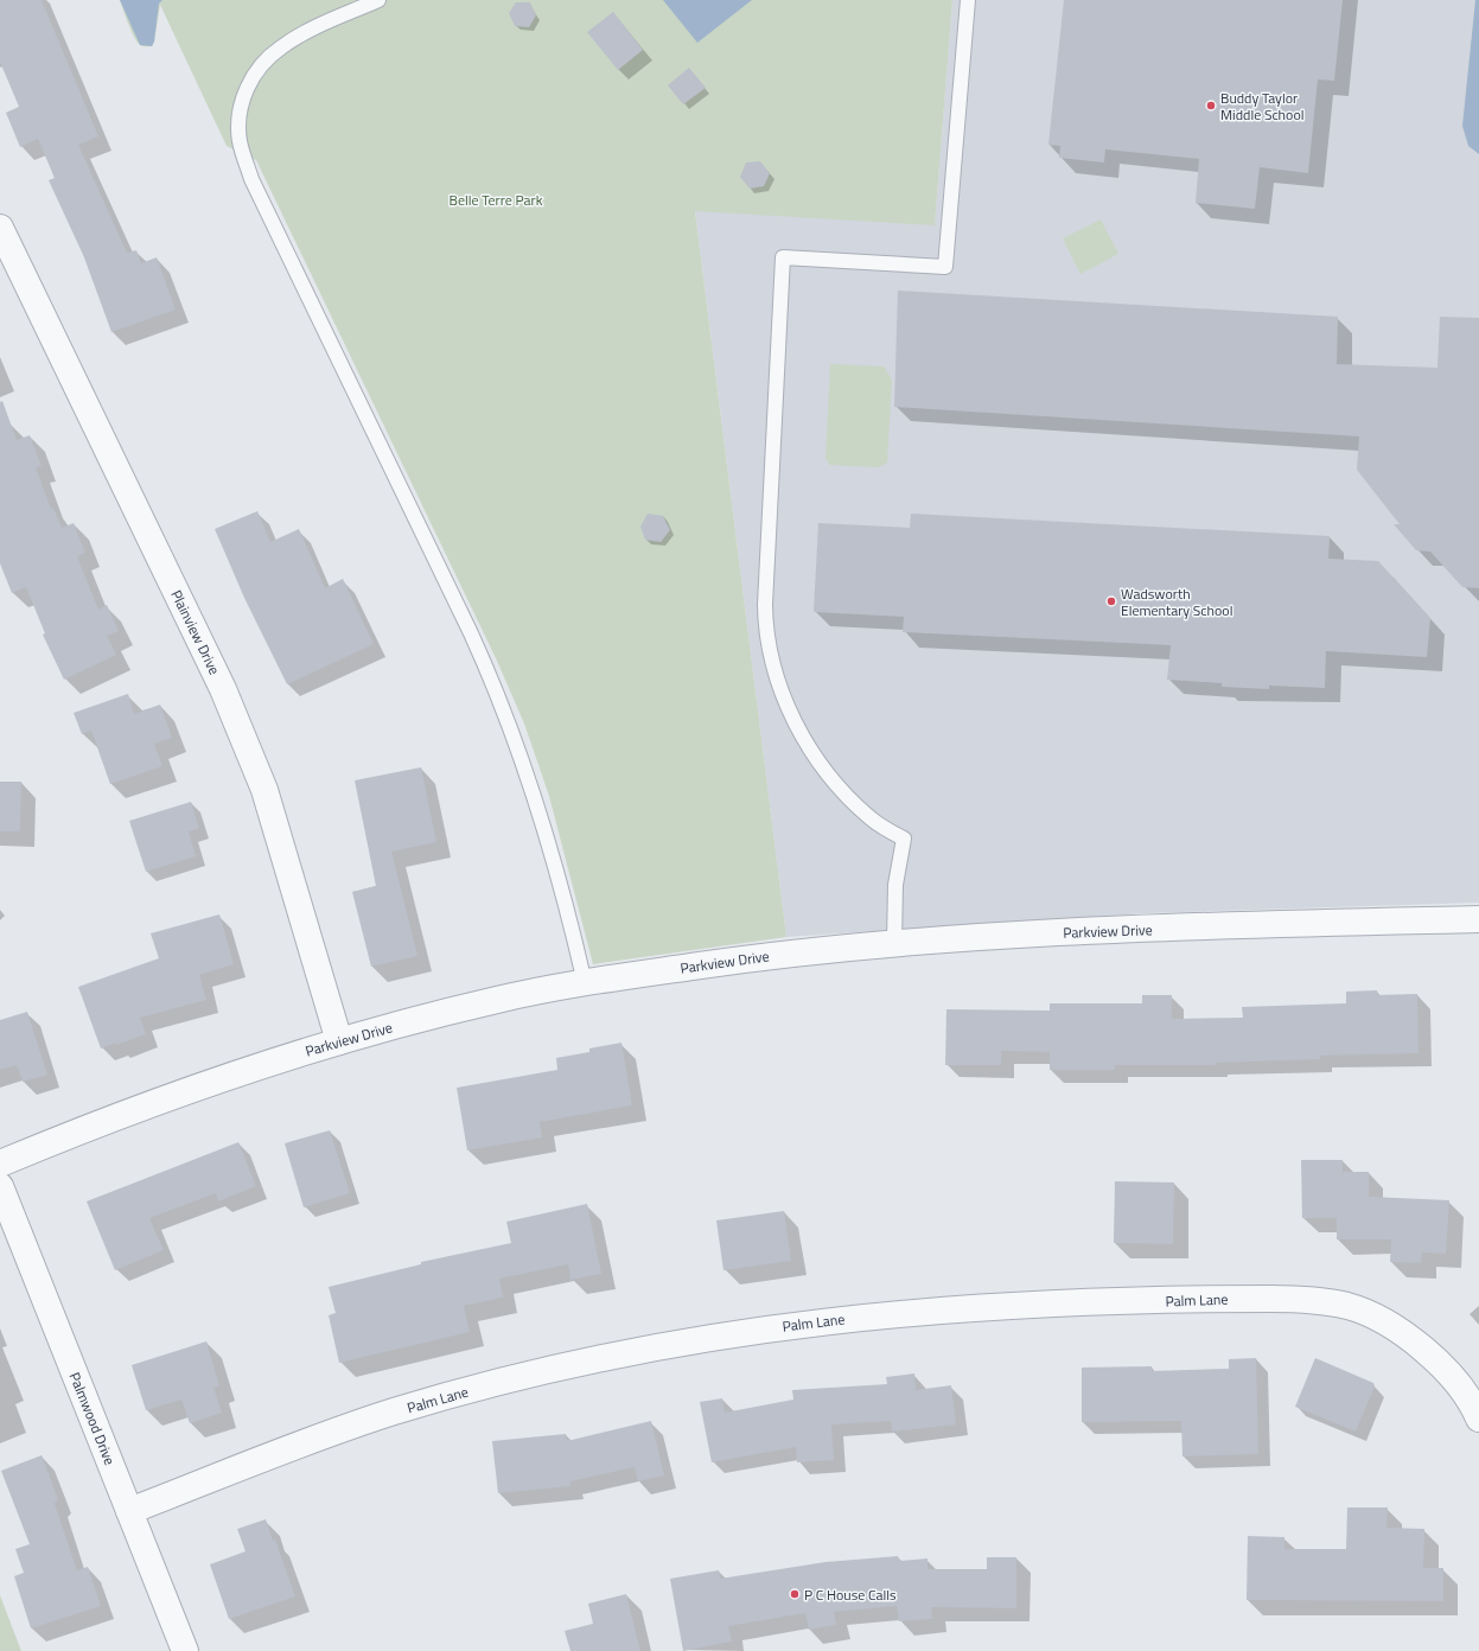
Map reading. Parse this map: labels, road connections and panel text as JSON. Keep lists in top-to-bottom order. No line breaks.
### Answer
{"streets":{"street":["Plainview Drive","Parkview Drive","Palm Lane","Palmwood Drive"]},"crossings":[["Plainview Drive","Parkview Drive"],["Palm Lane","Palmwood Drive"]],"parks":["Belle Terre Park"],"places":["Buddy Taylor Middle School","Wadsworth Elementary School","P C House Calls"]}
